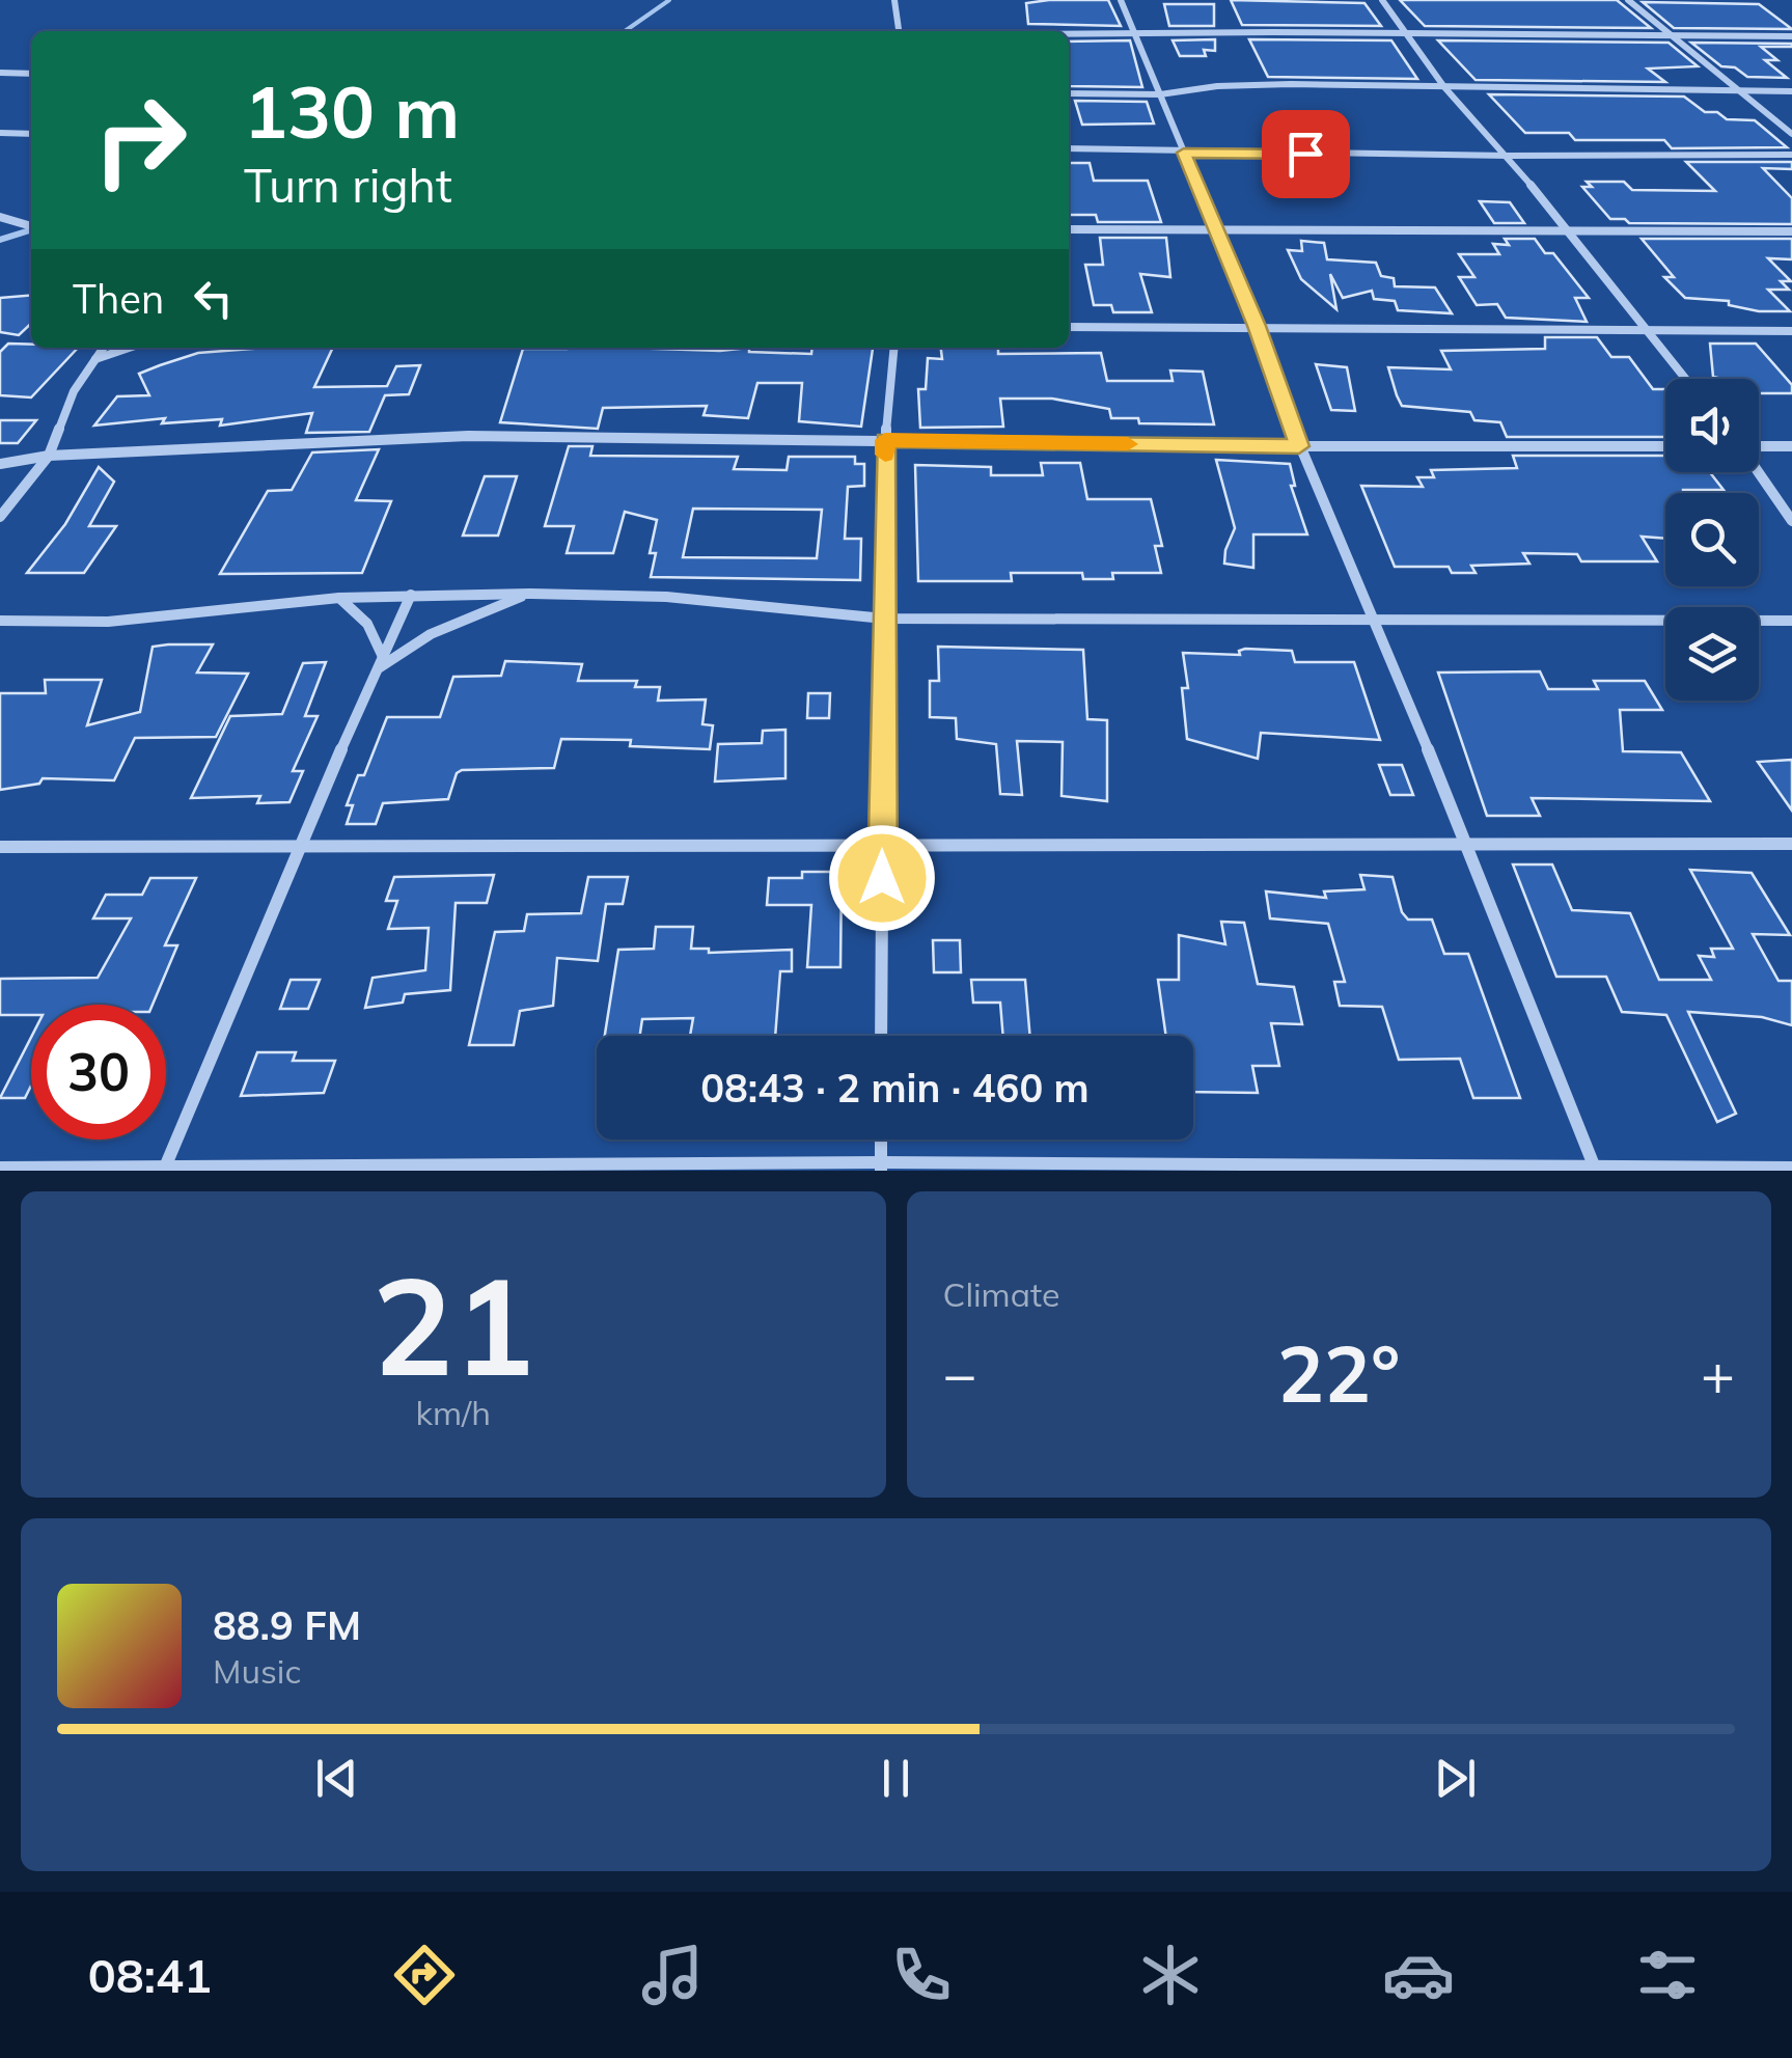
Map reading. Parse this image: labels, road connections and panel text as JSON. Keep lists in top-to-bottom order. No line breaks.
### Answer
{"page":{"turn":["130 m","Turn right"],"then":"Then","limit":"30","trip":"08:43 · 2 min · 460 m","tile":[["21","km/h"],"Climate"],"heat":["−","22°","+"],"song":["88.9 FM","Music"],"tabs":"08:41"}}
